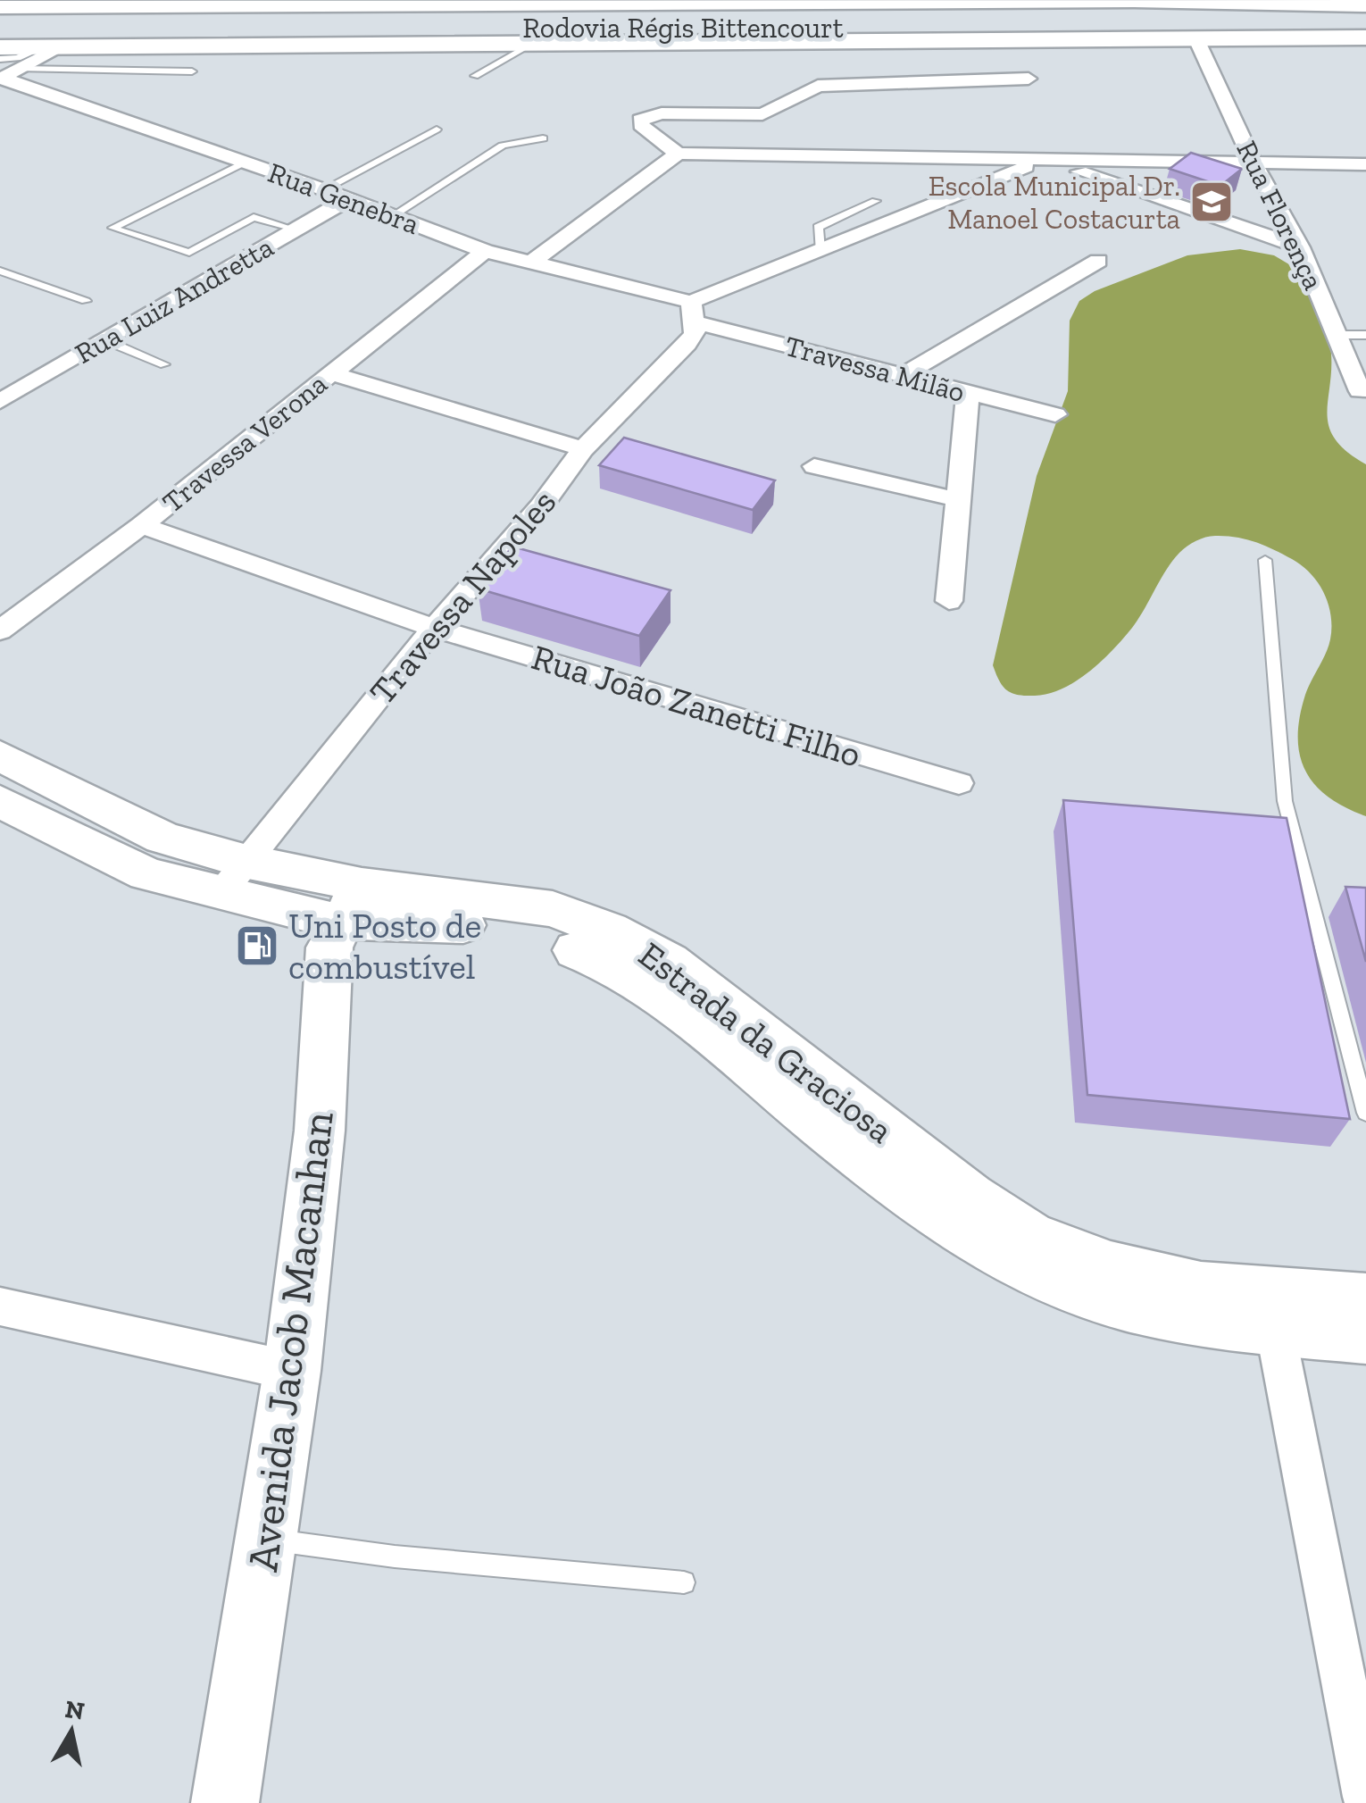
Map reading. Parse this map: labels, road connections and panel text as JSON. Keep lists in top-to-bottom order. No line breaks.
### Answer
{"streets":{"highway":["Rodovia Régis Bittencourt"],"main road":["Estrada da Graciosa","Avenida Jacob Macanhan"],"street":["Rua Genebra","Rua Florença","Rua Luiz Andretta","Travessa Milão","Travessa Verona","Travessa Napoles","Rua João Zanetti Filho"]},"crossings":[["Rua Genebra","Rua Luiz Andretta"],["Rua Genebra","Travessa Milão"],["Rua Genebra","Travessa Verona"],["Rua Genebra","Travessa Napoles"],["Travessa Milão","Travessa Napoles"],["Travessa Verona","Rua João Zanetti Filho"],["Travessa Napoles","Rua João Zanetti Filho"],["Travessa Napoles","Estrada da Graciosa"],["Estrada da Graciosa","Avenida Jacob Macanhan"]],"places":{"school or university":["Escola Municipal Dr. Manoel Costacurta"],"fuel station":["Uni Posto de combustível"]},"north":"top"}
